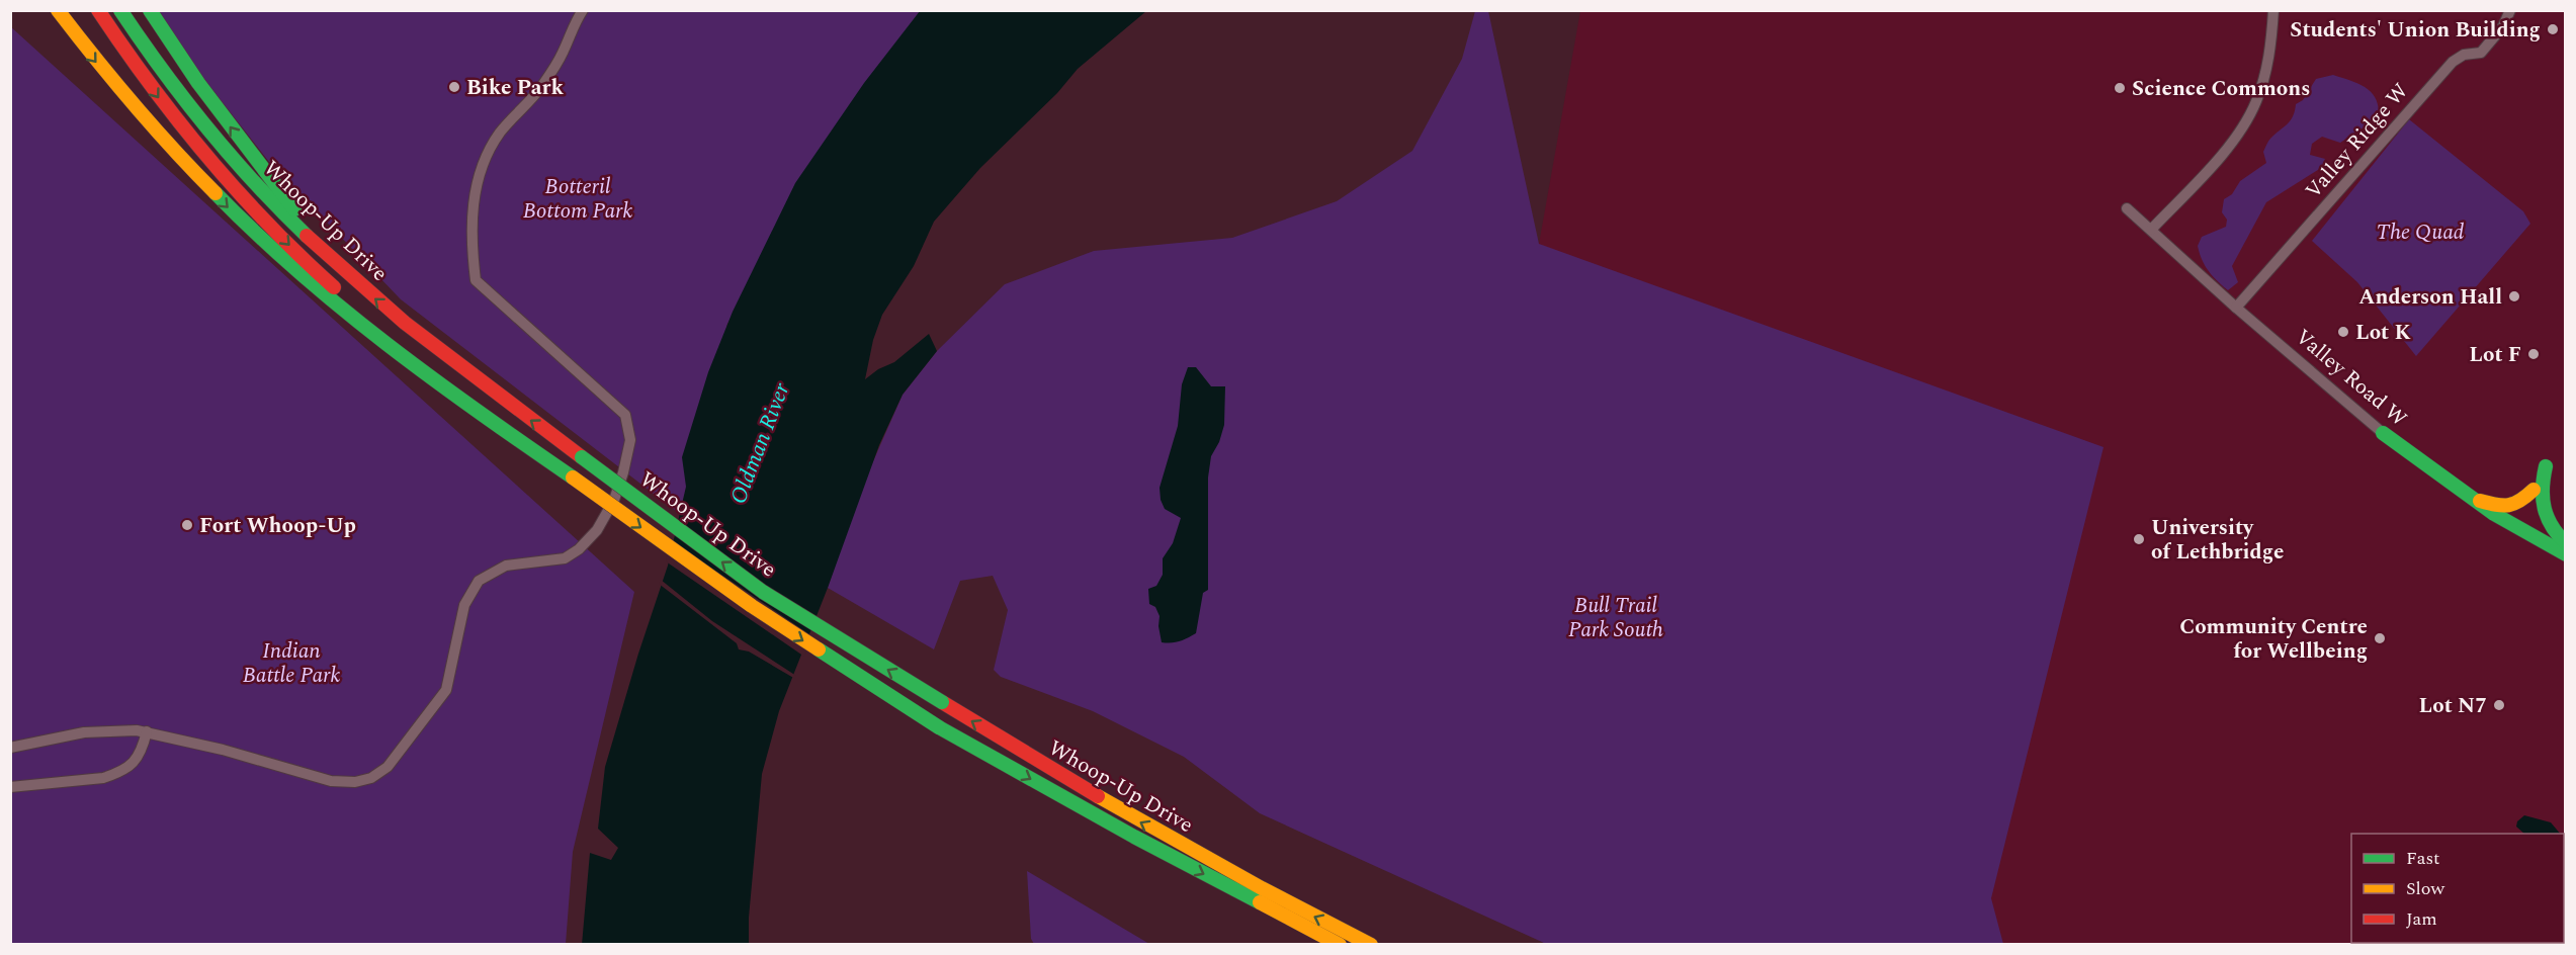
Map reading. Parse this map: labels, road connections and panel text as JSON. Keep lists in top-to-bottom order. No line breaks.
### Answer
{"streets":{"main road":["Whoop-Up Drive","Valley Road W"],"street":["Valley Ridge W"]},"crossings":[["Valley Ridge W","Valley Road W"]],"water":["Oldman River"],"parks":["Botteril Bottom Park","The Quad","Bull Trail Park South","Indian Battle Park"],"places":["Students' Union Building","Bike Park","Science Commons","Anderson Hall","Lot K","Lot F","Fort Whoop-Up","University of Lethbridge","Community Centre for Wellbeing","Lot N7"],"legend":["Fast","Slow","Jam"]}
